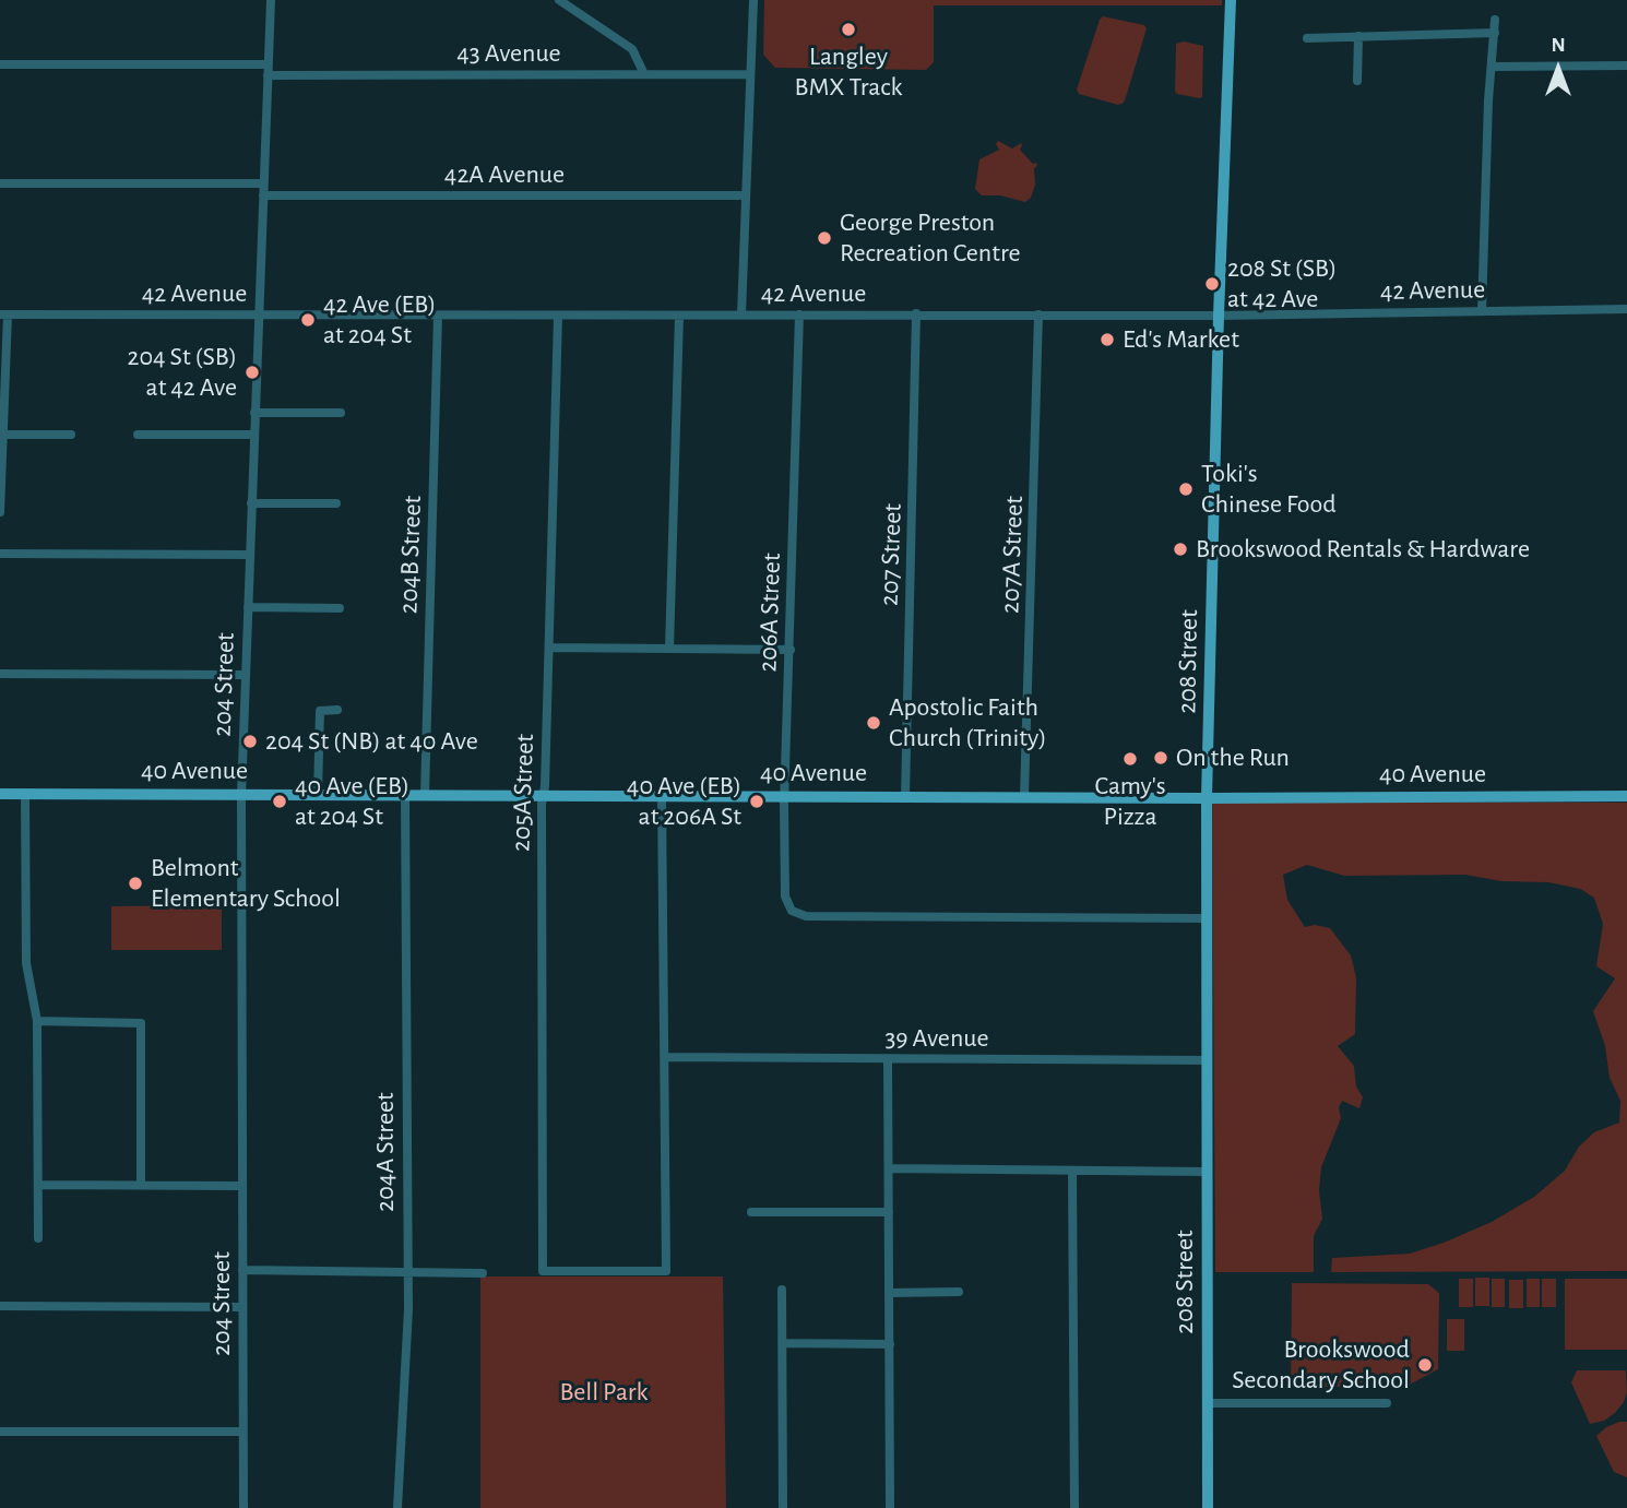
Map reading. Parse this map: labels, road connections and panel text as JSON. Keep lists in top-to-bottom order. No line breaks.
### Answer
{"streets":{"main road":["208 Street","40 Avenue"],"street":["43 Avenue","42A Avenue","42 Avenue","204B Street","207 Street","207A Street","206A Street","204 Street","205A Street","39 Avenue","204A Street"]},"crossings":[["43 Avenue","204 Street"],["42A Avenue","204 Street"],["42 Avenue","204B Street"],["42 Avenue","207 Street"],["42 Avenue","207A Street"],["42 Avenue","206A Street"],["42 Avenue","208 Street"],["42 Avenue","204 Street"],["42 Avenue","205A Street"],["204B Street","40 Avenue"],["207 Street","40 Avenue"],["207A Street","40 Avenue"],["206A Street","208 Street"],["206A Street","40 Avenue"],["208 Street","40 Avenue"],["208 Street","39 Avenue"],["204 Street","40 Avenue"],["40 Avenue","205A Street"],["40 Avenue","204A Street"],["205A Street","39 Avenue"]],"parks":["Bell Park"],"places":["Langley BMX Track","George Preston Recreation Centre","208 St (SB) at 42 Ave","42 Ave (EB) at 204 St","Ed's Market","204 St (SB) at 42 Ave","Toki's Chinese Food","Brookswood Rentals & Hardware","Apostolic Faith Church (Trinity)","204 St (NB) at 40 Ave","On the Run","Camy's Pizza","40 Ave (EB) at 204 St","40 Ave (EB) at 206A St","Belmont Elementary School","Brookswood Secondary School"],"north":"top"}
